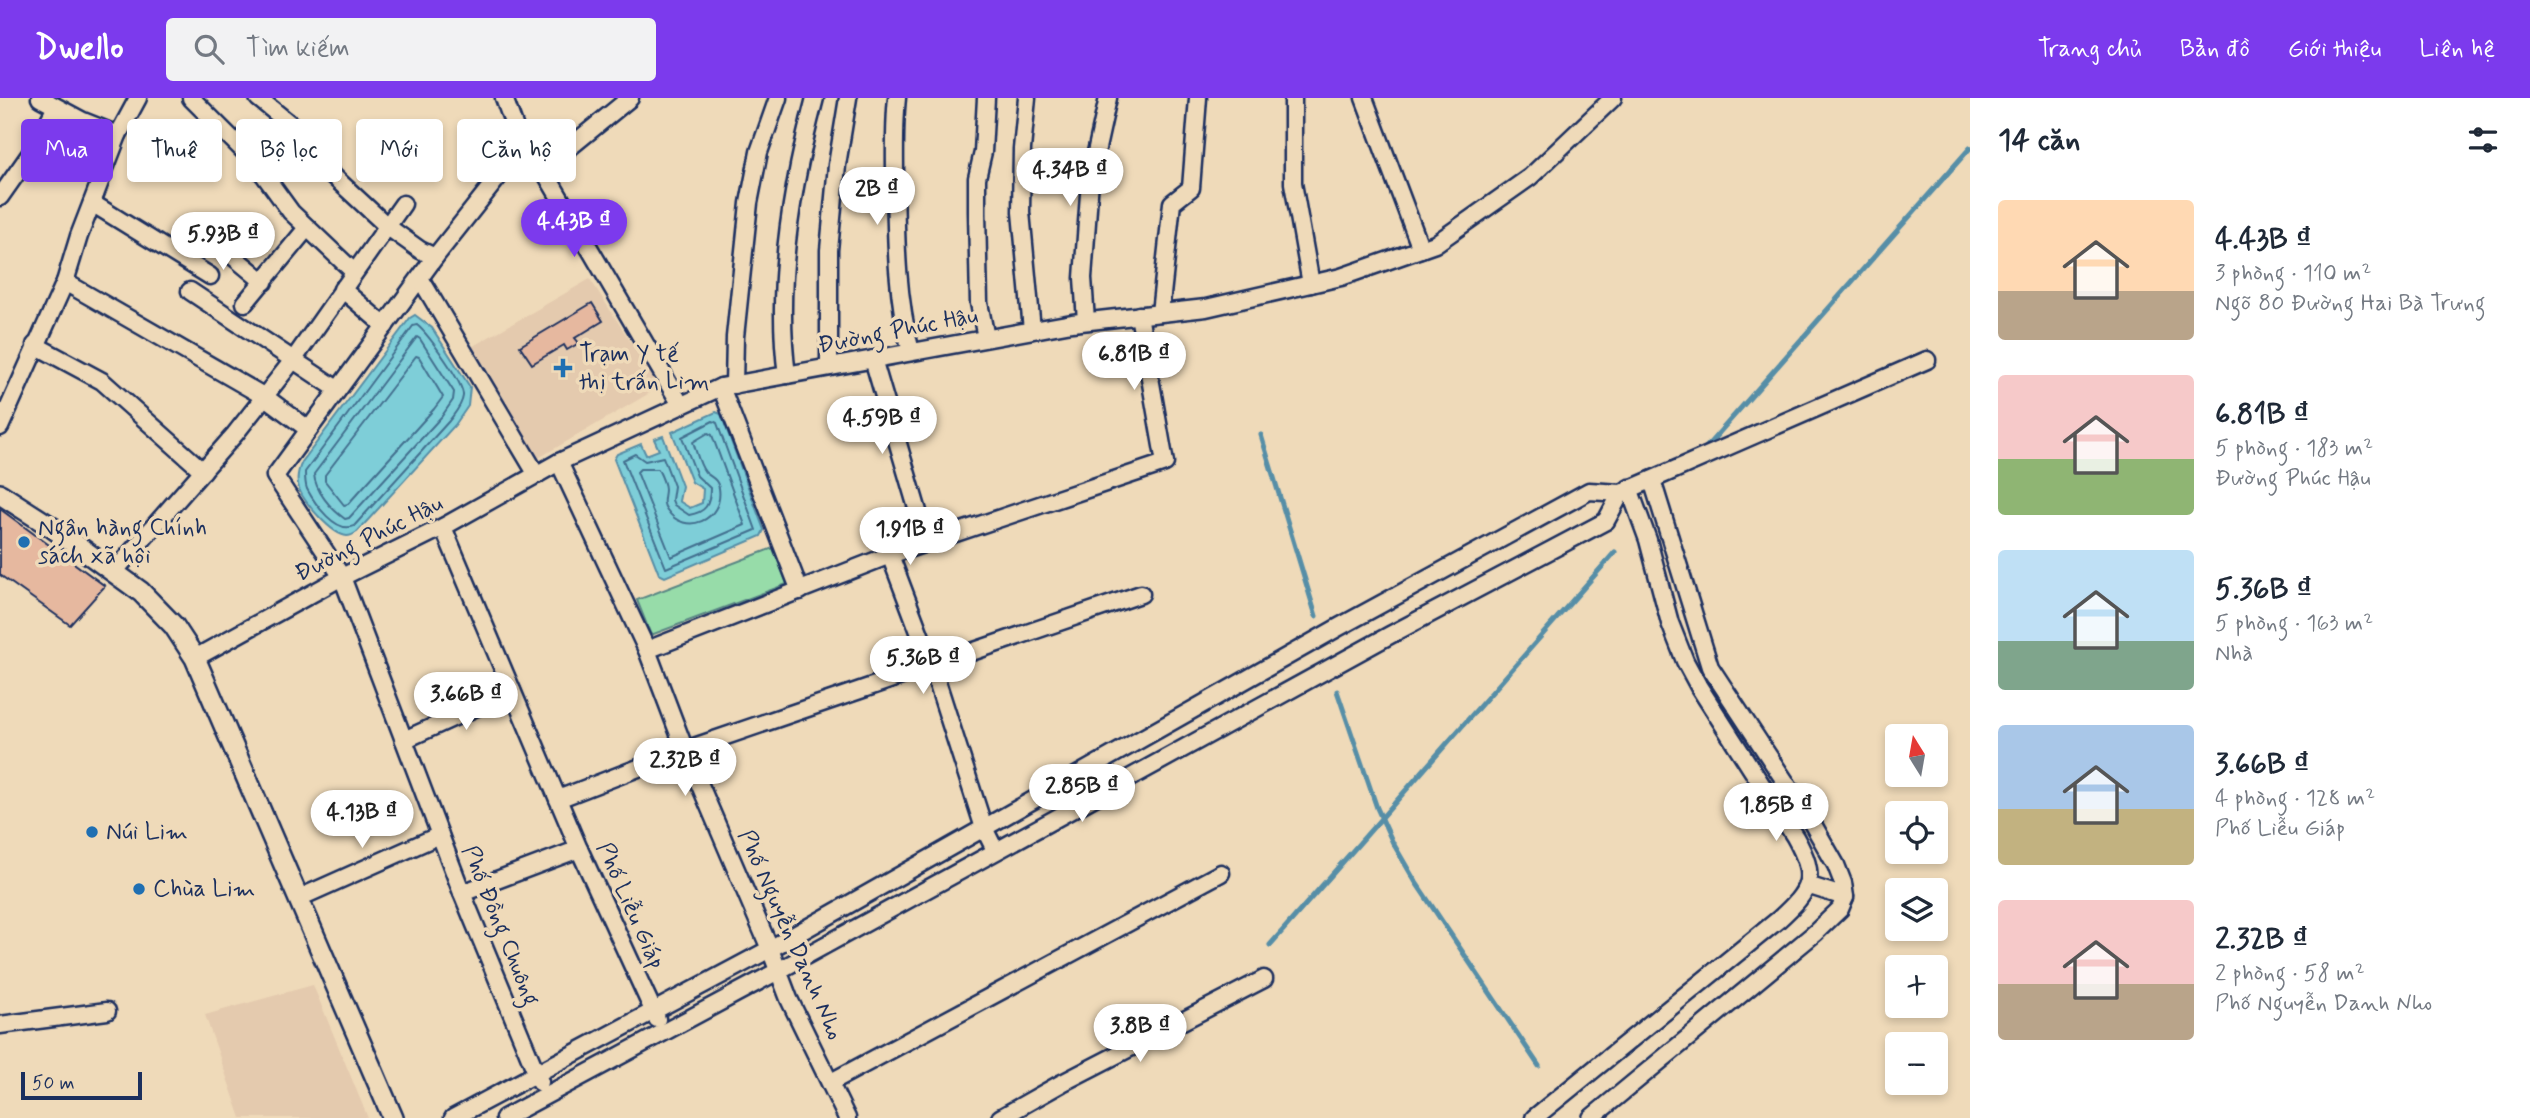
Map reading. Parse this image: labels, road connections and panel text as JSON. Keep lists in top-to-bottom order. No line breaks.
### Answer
{"streets":{"street":["Đường Phúc Hậu","Phố Liễu Giáp","Phố Đồng Chuông","Phố Nguyễn Danh Nho"]},"crossings":[["Đường Phúc Hậu","Phố Liễu Giáp"],["Đường Phúc Hậu","Phố Đồng Chuông"],["Đường Phúc Hậu","Phố Nguyễn Danh Nho"]],"places":{"health":["Trạm Y tế thị trấn Lim"],"other":["Ngân hàng Chính sách xã hội","Núi Lim","Chùa Lim"]},"scale_bar":"50 m","north":"top","page":{"header":"Dwello","search":"Tìm kiếm","nav":["Trang chủ","Bản đồ","Giới thiệu","Liên hệ"],"heading":"14 căn","chip":["Mua","Thuê","Bộ lọc","Mới","Căn hộ"],"price":["4.34B ₫","2B ₫","4.43B ₫","5.93B ₫","6.81B ₫","4.59B ₫","1.91B ₫","5.36B ₫","3.66B ₫","2.32B ₫","2.85B ₫","1.85B ₫","4.13B ₫","3.8B ₫"],"list":[{"name":"4.43B ₫","note":"3 phòng · 110 m² · Ngõ 80 Đường Hai Bà Trưng"},{"name":"6.81B ₫","note":"5 phòng · 183 m² · Đường Phúc Hậu"},{"name":"5.36B ₫","note":"5 phòng · 163 m² · Nhà"},{"name":"3.66B ₫","note":"4 phòng · 128 m² · Phố Liễu Giáp"},{"name":"2.32B ₫","note":"2 phòng · 58 m² · Phố Nguyễn Danh Nho"}],"map_buttons":["+","−"],"scale":"50 m"}}
